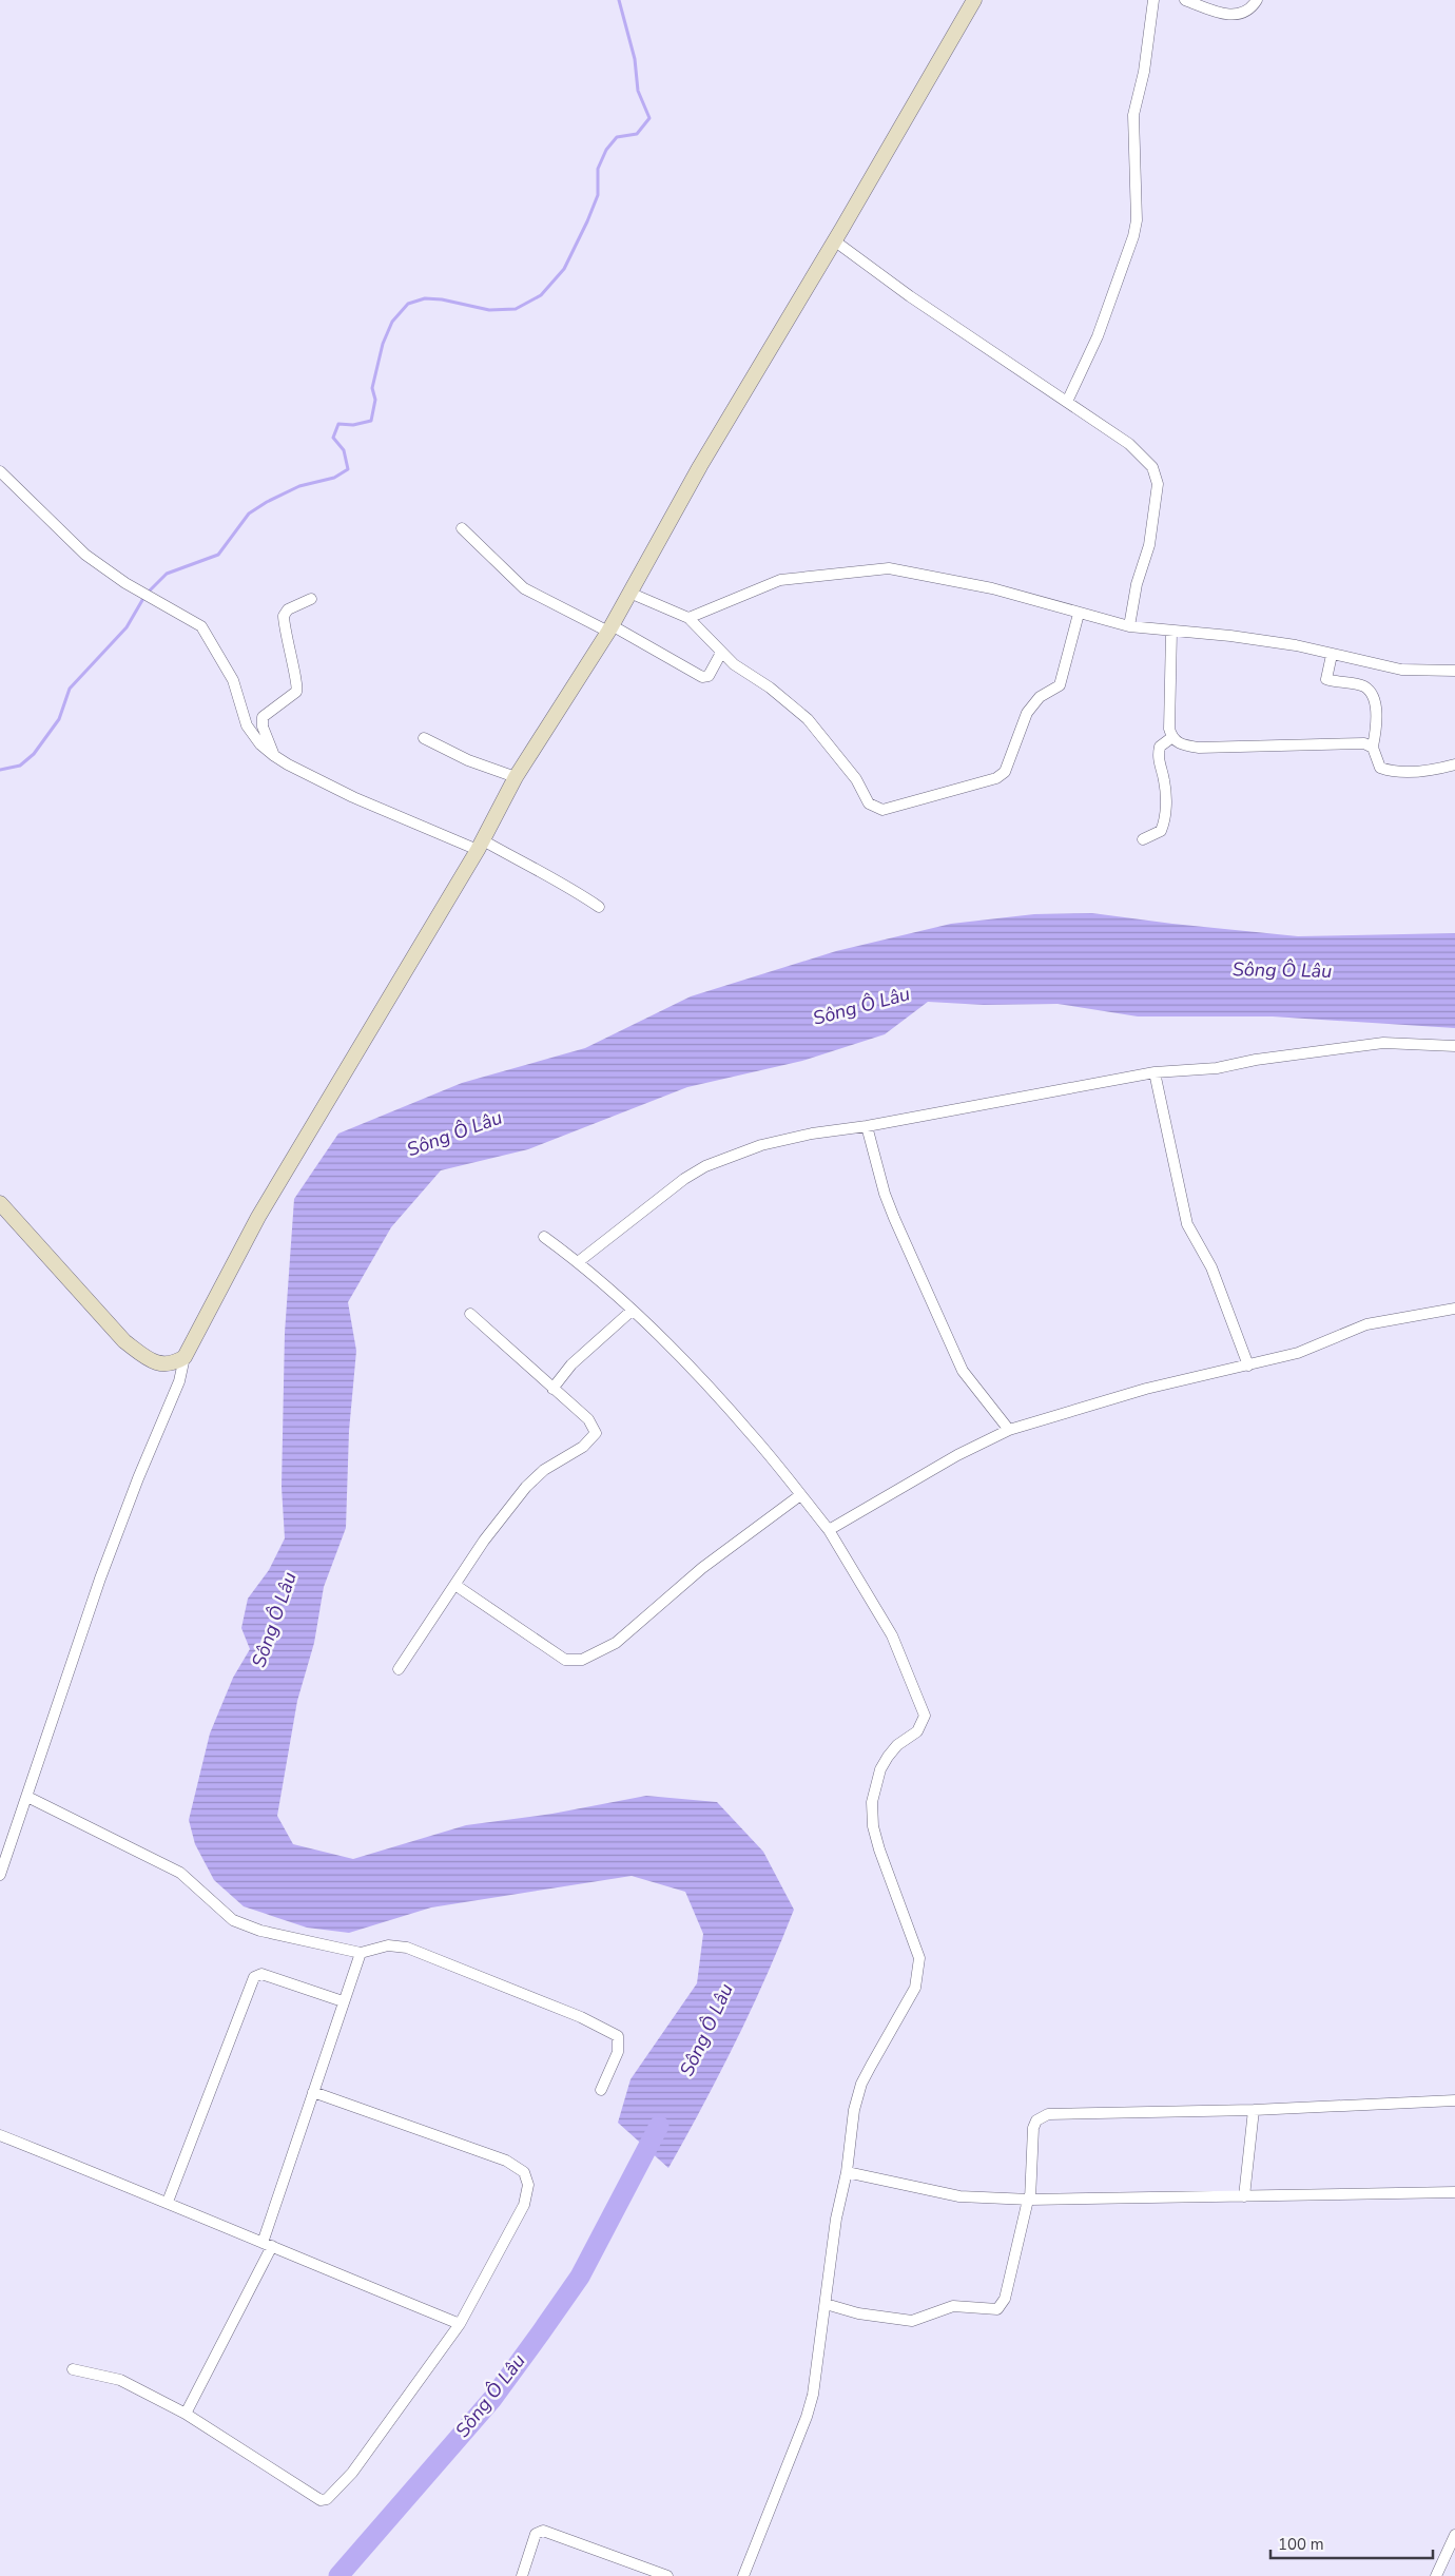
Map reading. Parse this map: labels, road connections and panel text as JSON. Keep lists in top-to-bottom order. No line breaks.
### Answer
{"water":["Sông Ô Lâu"],"scale_bar":"100 m"}
